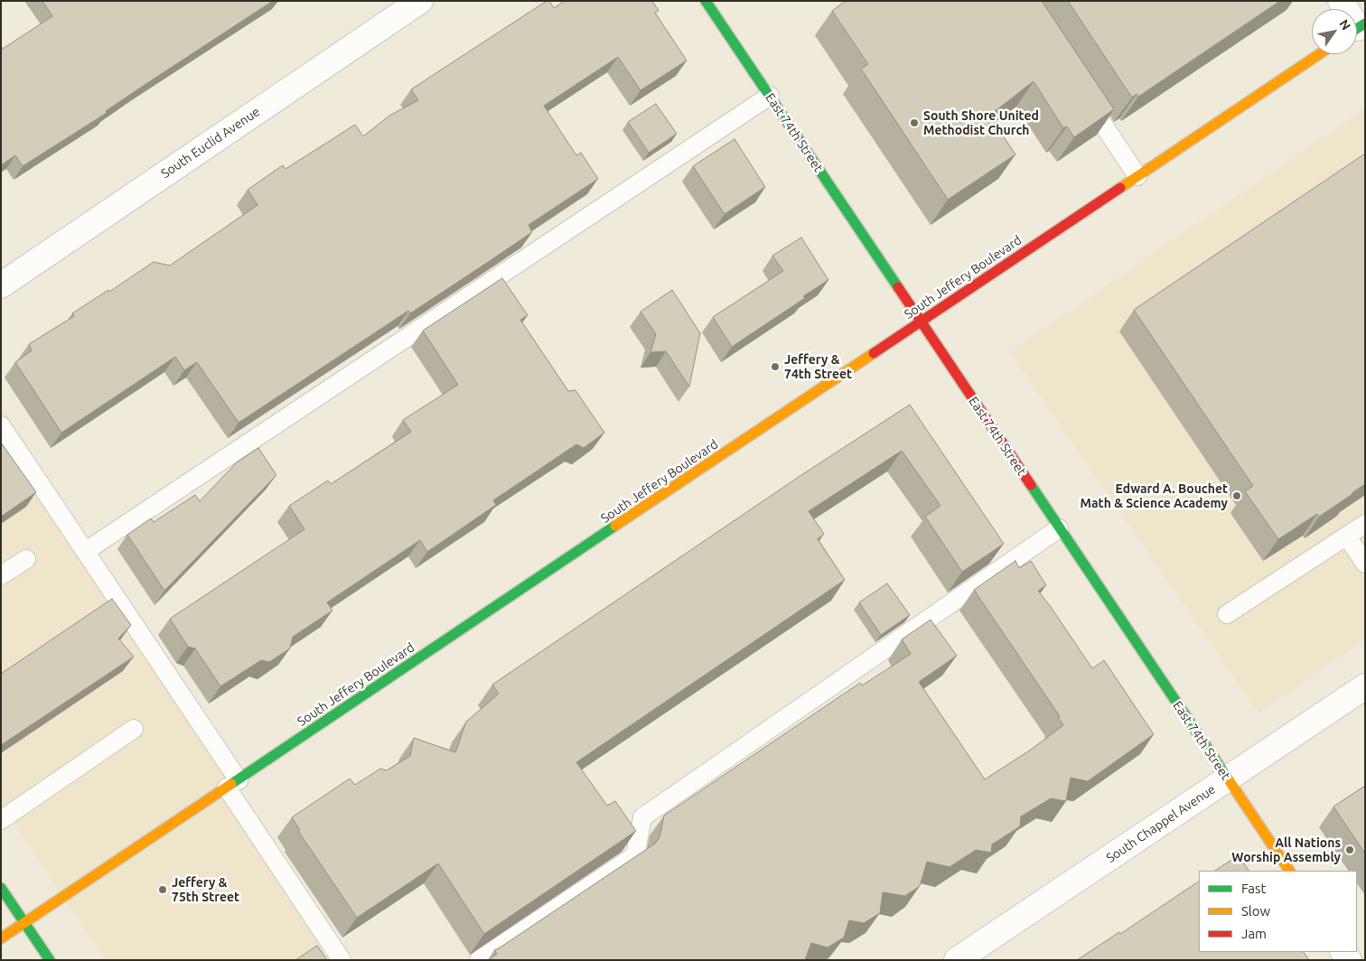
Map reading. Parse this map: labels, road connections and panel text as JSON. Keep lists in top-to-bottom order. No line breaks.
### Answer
{"streets":{"street":["East 74th Street","South Euclid Avenue","South Jeffery Boulevard","South Chappel Avenue"]},"crossings":[["East 74th Street","South Jeffery Boulevard"],["East 74th Street","South Chappel Avenue"]],"places":["South Shore United Methodist Church","Jeffery & 74th Street","Edward A. Bouchet Math & Science Academy","All Nations Worship Assembly","Jeffery & 75th Street"],"legend":["Fast","Slow","Jam"],"north":"top right"}
